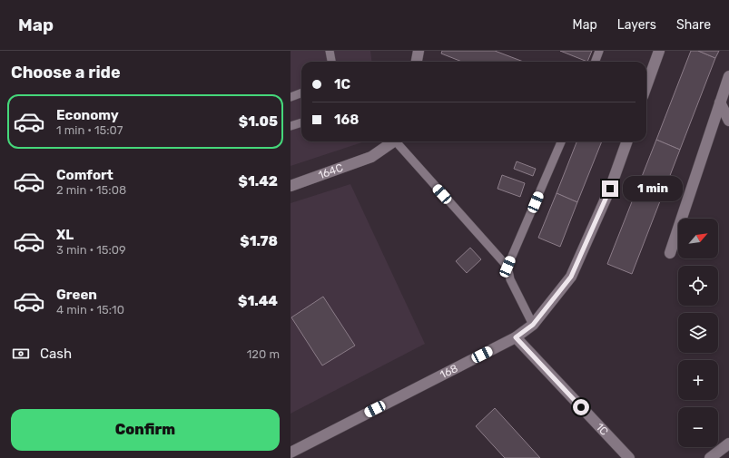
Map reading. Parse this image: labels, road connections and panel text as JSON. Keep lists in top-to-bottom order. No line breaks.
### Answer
{"streets":{"street":["164C","168","1C"]},"crossings":[["168","1C"]],"north":"top right","page":{"header":"Map","nav":["Map","Layers","Share"],"heading":"Choose a ride","banner":["1C","168"],"list":[{"name":"Economy","note":"1 min · 15:07","value":"$1.05"},{"name":"Comfort","note":"2 min · 15:08","value":"$1.42"},{"name":"XL","note":"3 min · 15:09","value":"$1.78"},{"name":"Green","note":"4 min · 15:10","value":"$1.44"}],"bubble":"1 min","map_buttons":["+","−"],"pay":["Cash","120 m"],"buttons":"Confirm"}}
